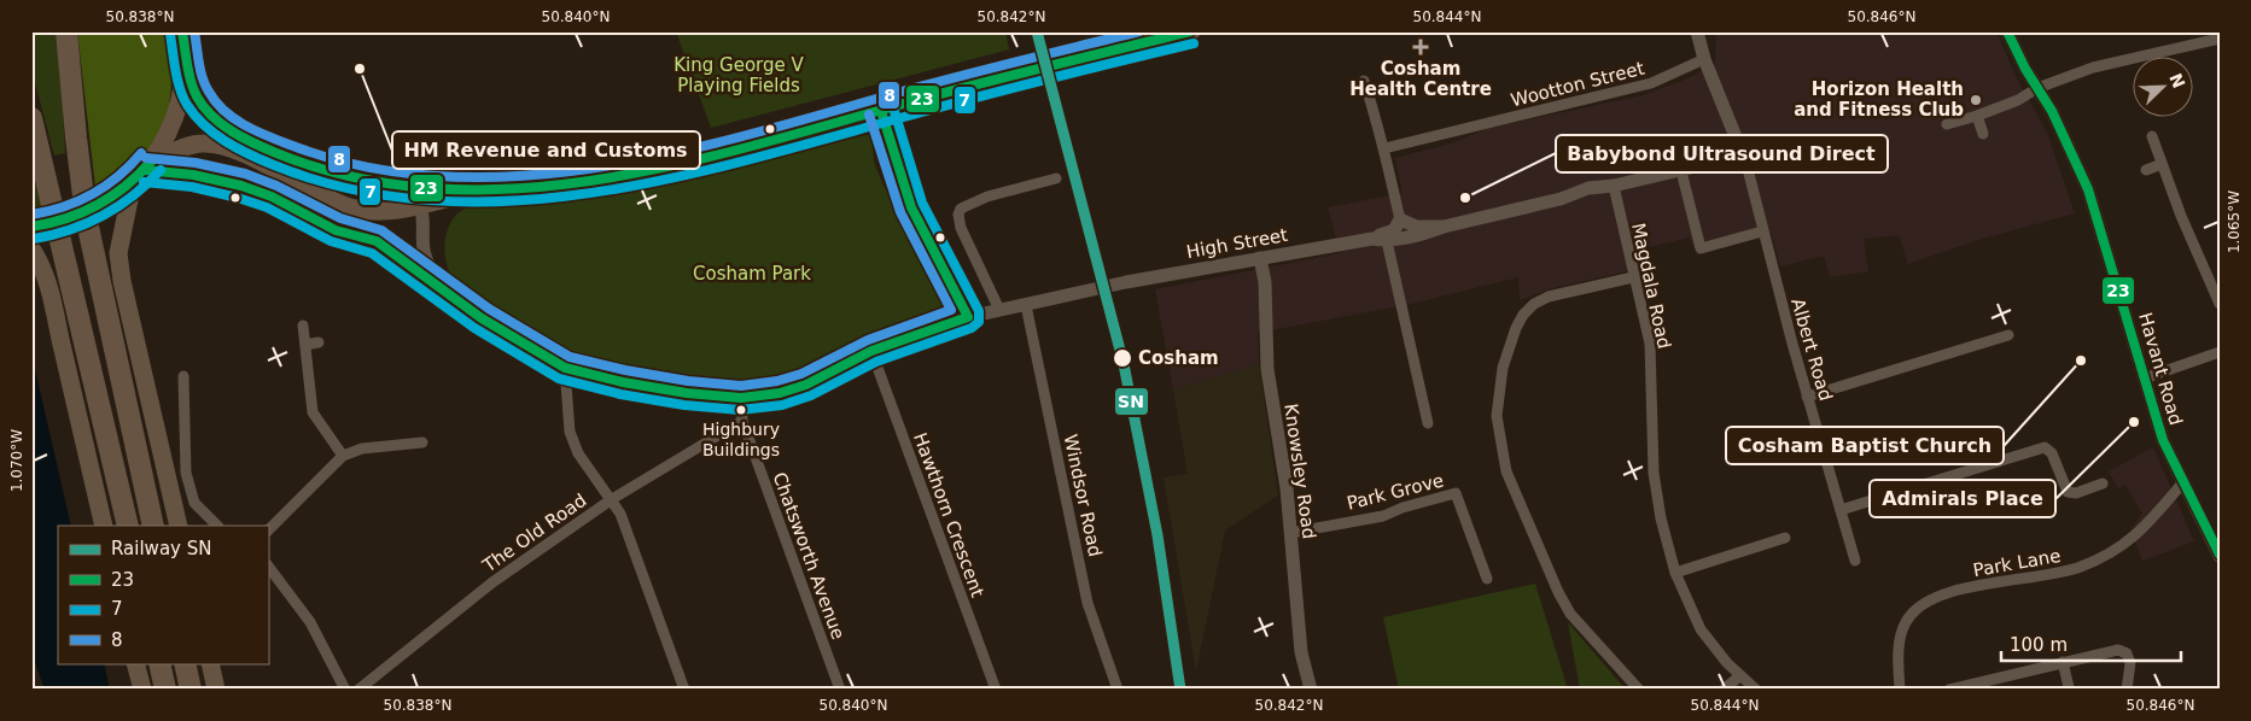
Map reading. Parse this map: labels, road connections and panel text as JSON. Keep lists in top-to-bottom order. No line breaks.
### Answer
{"streets":{"street":["Wootton Street","High Street","Magdala Road","Albert Road","Havant Road","Knowsley Road","Park Grove","Windsor Road","Hawthorn Crescent","The Old Road","Chatsworth Avenue","Park Lane"]},"crossings":[["High Street","Knowsley Road"],["High Street","Windsor Road"],["High Street","Hawthorn Crescent"],["High Street","Chatsworth Avenue"],["Havant Road","Park Lane"],["Knowsley Road","Park Grove"],["The Old Road","Chatsworth Avenue"]],"parks":["King George V Playing Fields","Cosham Park"],"places":{"health":["Cosham Health Centre"],"other":["HM Revenue and Customs","Horizon Health and Fitness Club","Babybond Ultrasound Direct","Cosham","Cosham Baptist Church","Highbury Buildings","Admirals Place"]},"lines":["rail line SN","transit line 23","transit line 8","transit line 7"],"legend":["Railway SN","23","7","8"],"scale_bar":"100 m","north":"top right","coordinates":["50.838°N","50.840°N","50.842°N","50.844°N","50.846°N","1.065°W","1.070°W"]}
